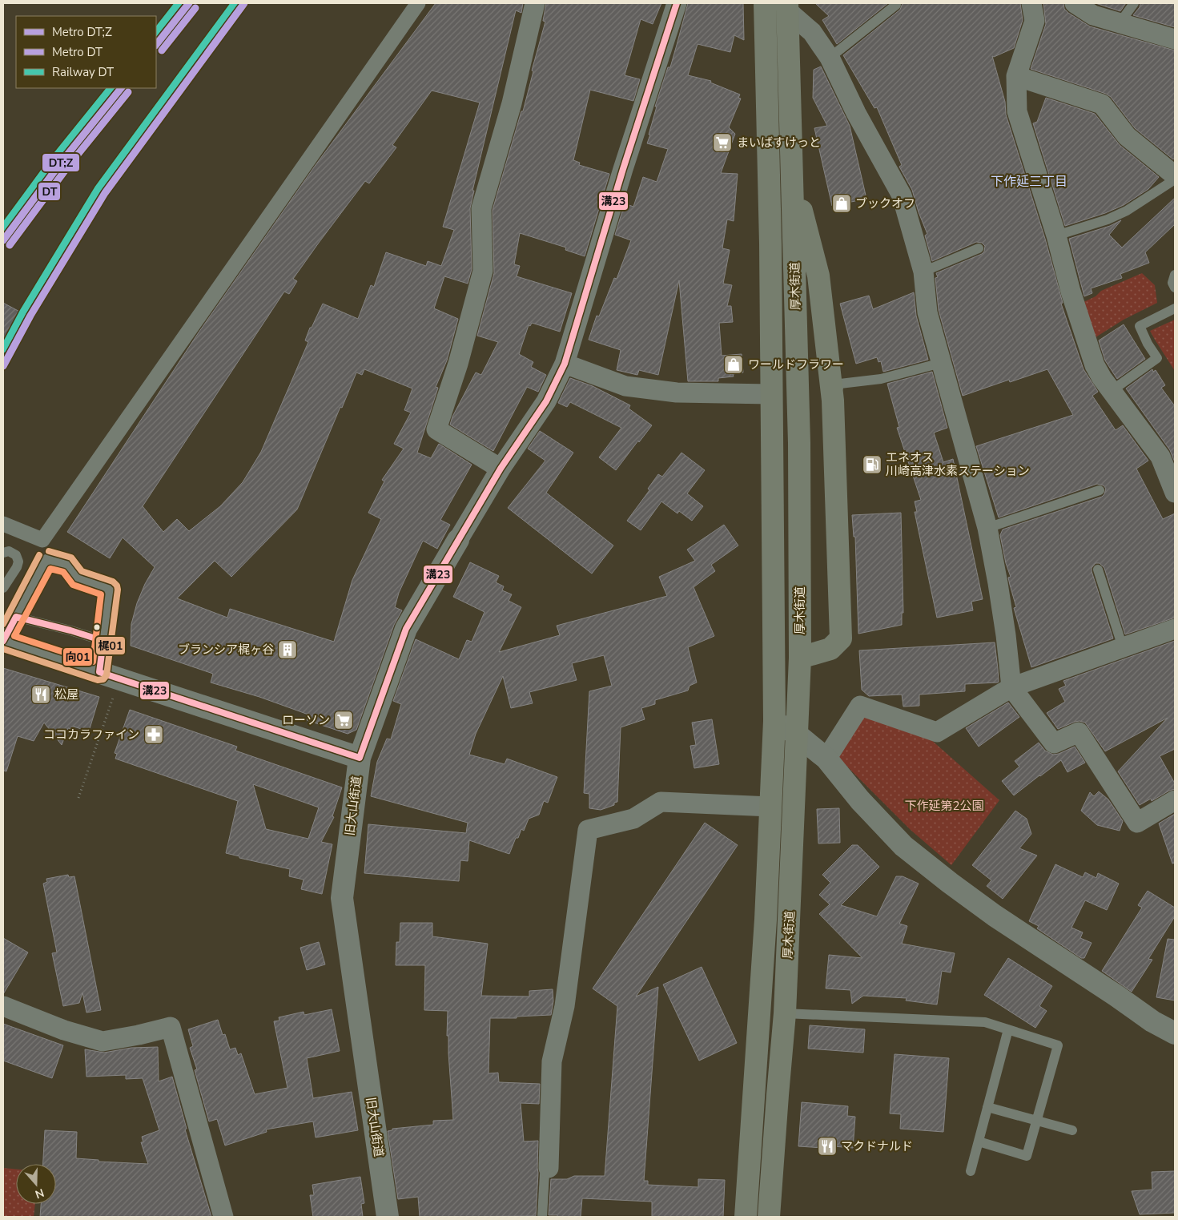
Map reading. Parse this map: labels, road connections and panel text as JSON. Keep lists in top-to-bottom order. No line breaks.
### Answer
{"streets":{"highway":["厚木街道"],"street":["旧大山街道"]},"districts":["下作延三丁目"],"parks":["下作延第2公園"],"places":{"supermarket":["まいばすけっと","ローソン"],"shop":["ブックオフ","ワールドフラワー"],"fuel station":["エネオス 川崎高津水素ステーション"],"building":["ブランシア梶ヶ谷"],"restaurant":["松屋","マクドナルド"],"pharmacy":["ココカラファイン"]},"lines":["metro line DT;Z","rail line DT","transit line 溝23","metro line DT","transit line 梶01","transit line 向01"],"legend":["Metro DT;Z","Metro DT","Railway DT"],"north":"bottom"}
